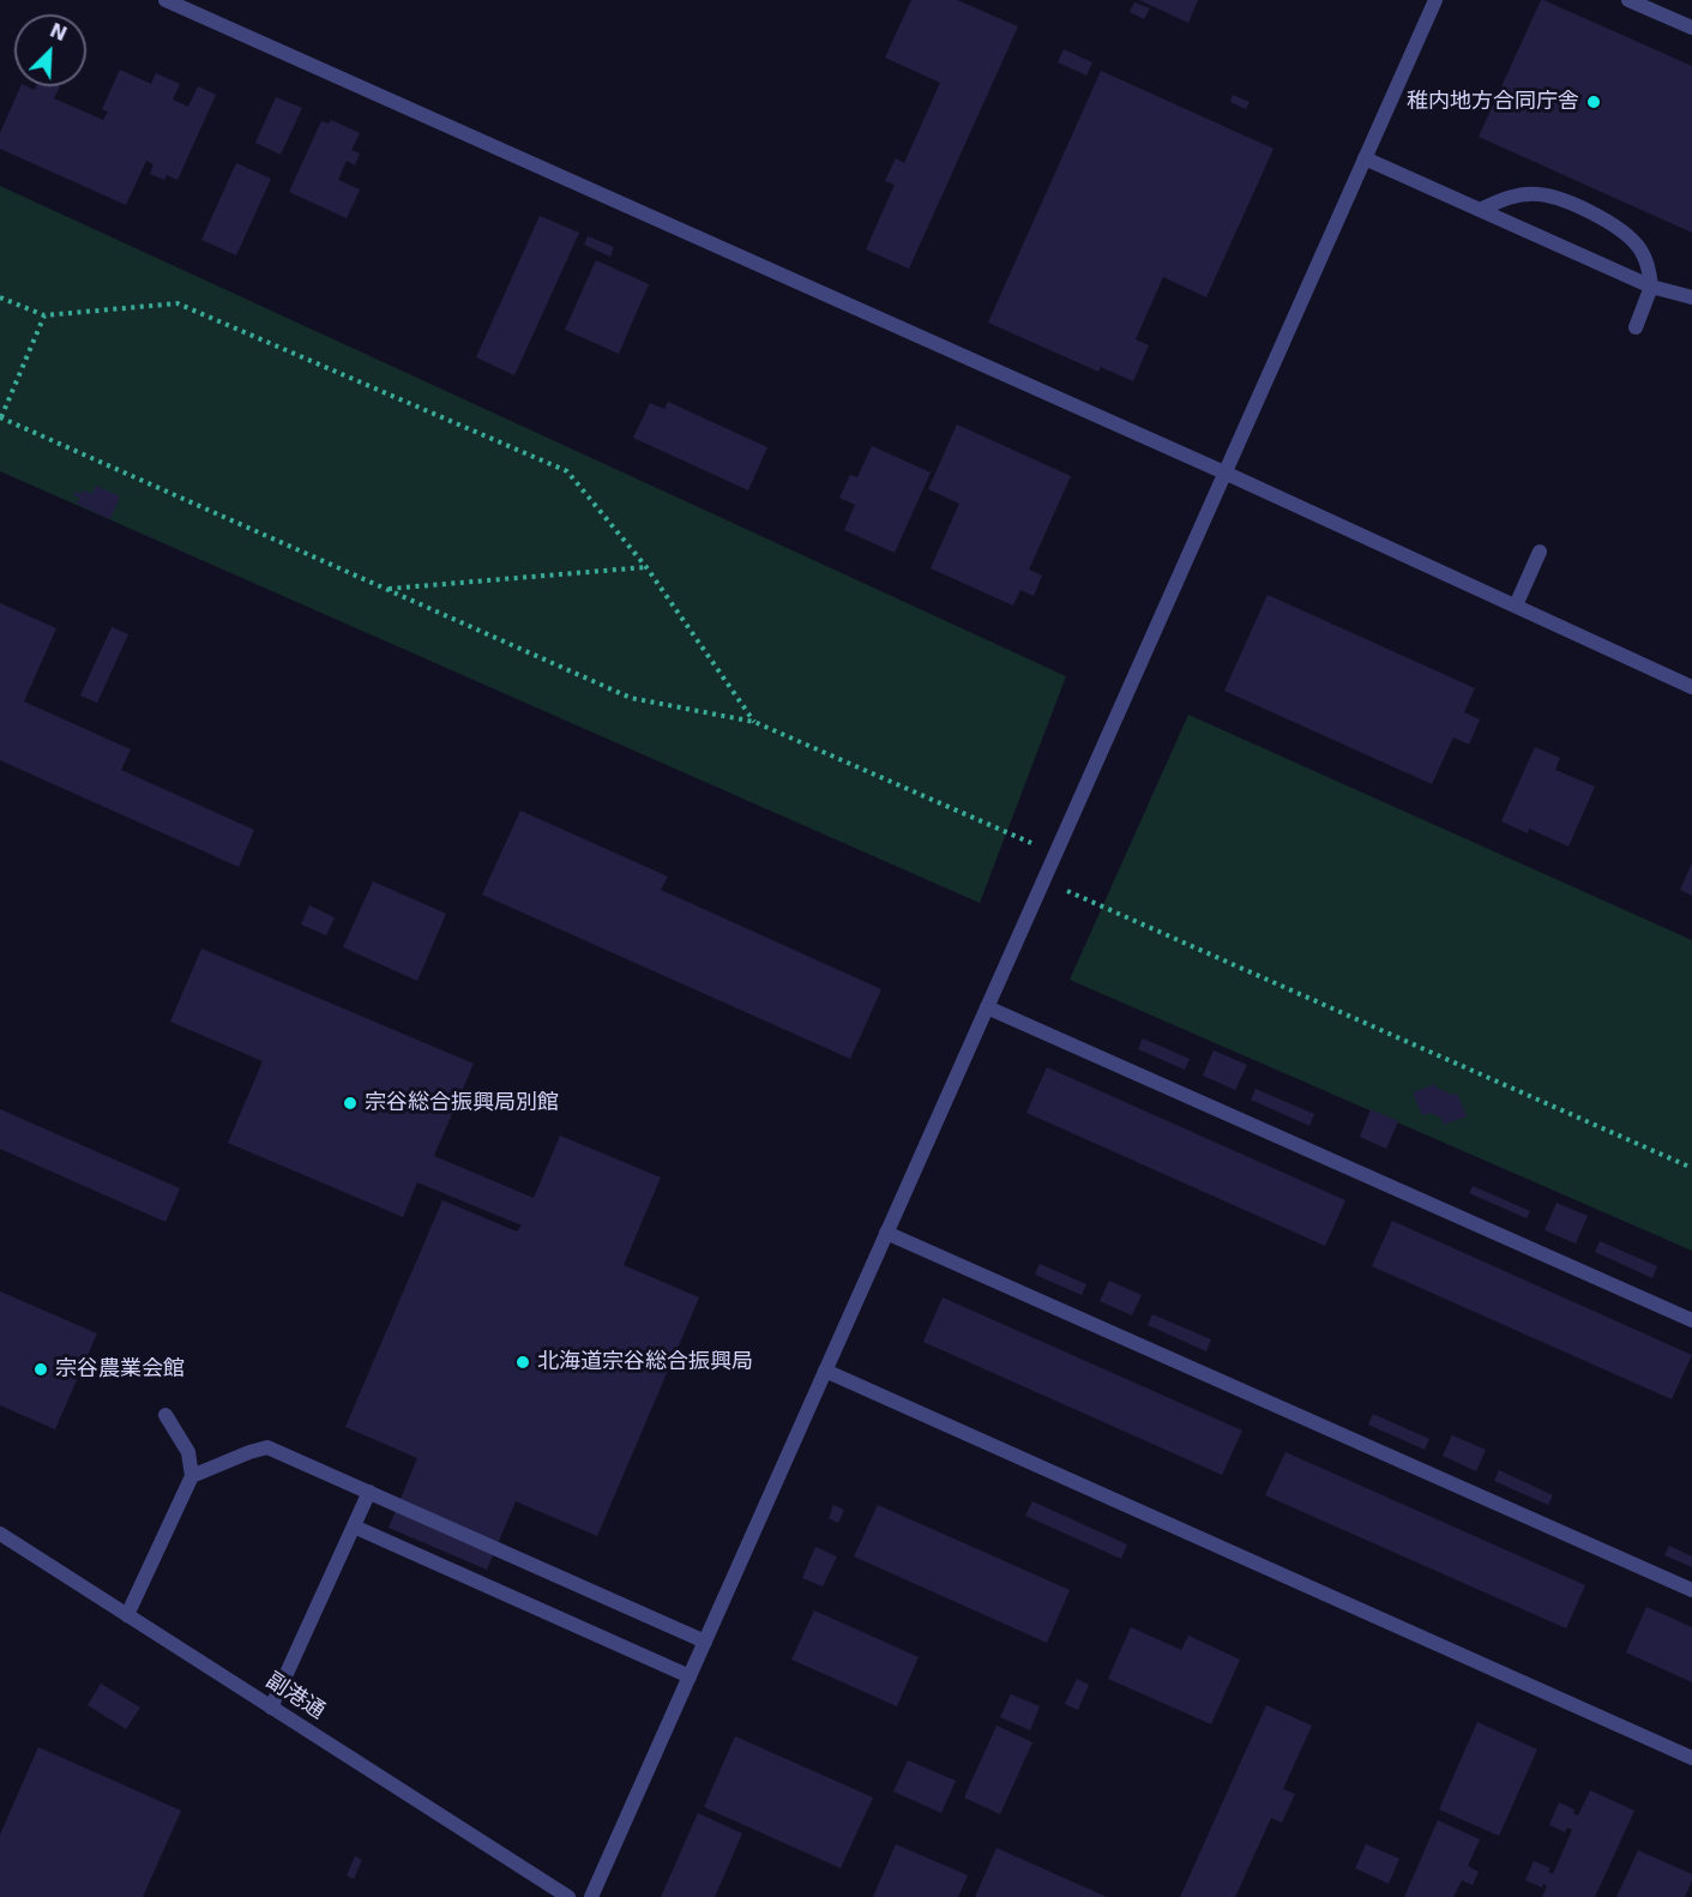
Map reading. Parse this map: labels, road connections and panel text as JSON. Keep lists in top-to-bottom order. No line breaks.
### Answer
{"streets":{"street":["副港通"]},"places":["稚内地方合同庁舎","宗谷総合振興局別館","北海道宗谷総合振興局","宗谷農業会館"],"north":"top right"}
